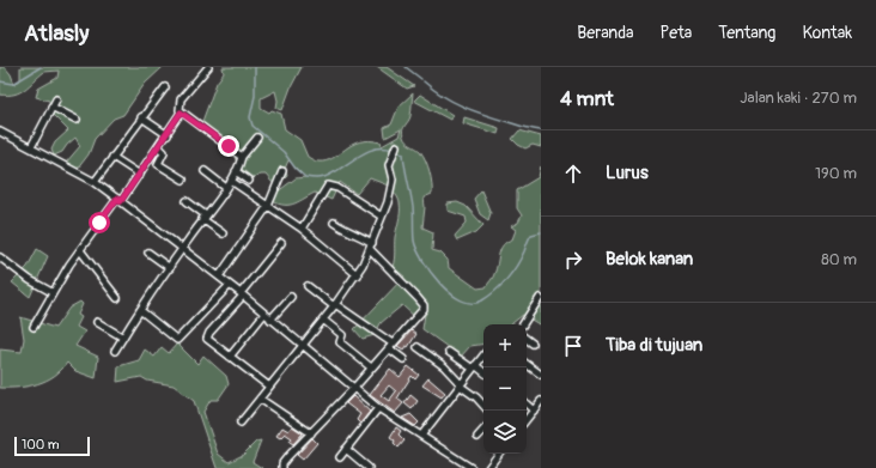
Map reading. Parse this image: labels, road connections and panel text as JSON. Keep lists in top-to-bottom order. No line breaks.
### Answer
{"scale_bar":"100 m","page":{"header":"Atlasly","nav":["Beranda","Peta","Tentang","Kontak"],"heading":["4 mnt","Jalan kaki · 270 m"],"list":[["Lurus","190 m"],["Belok kanan","80 m"],"Tiba di tujuan"],"map_buttons":["+","−"],"scale":"100 m"}}
